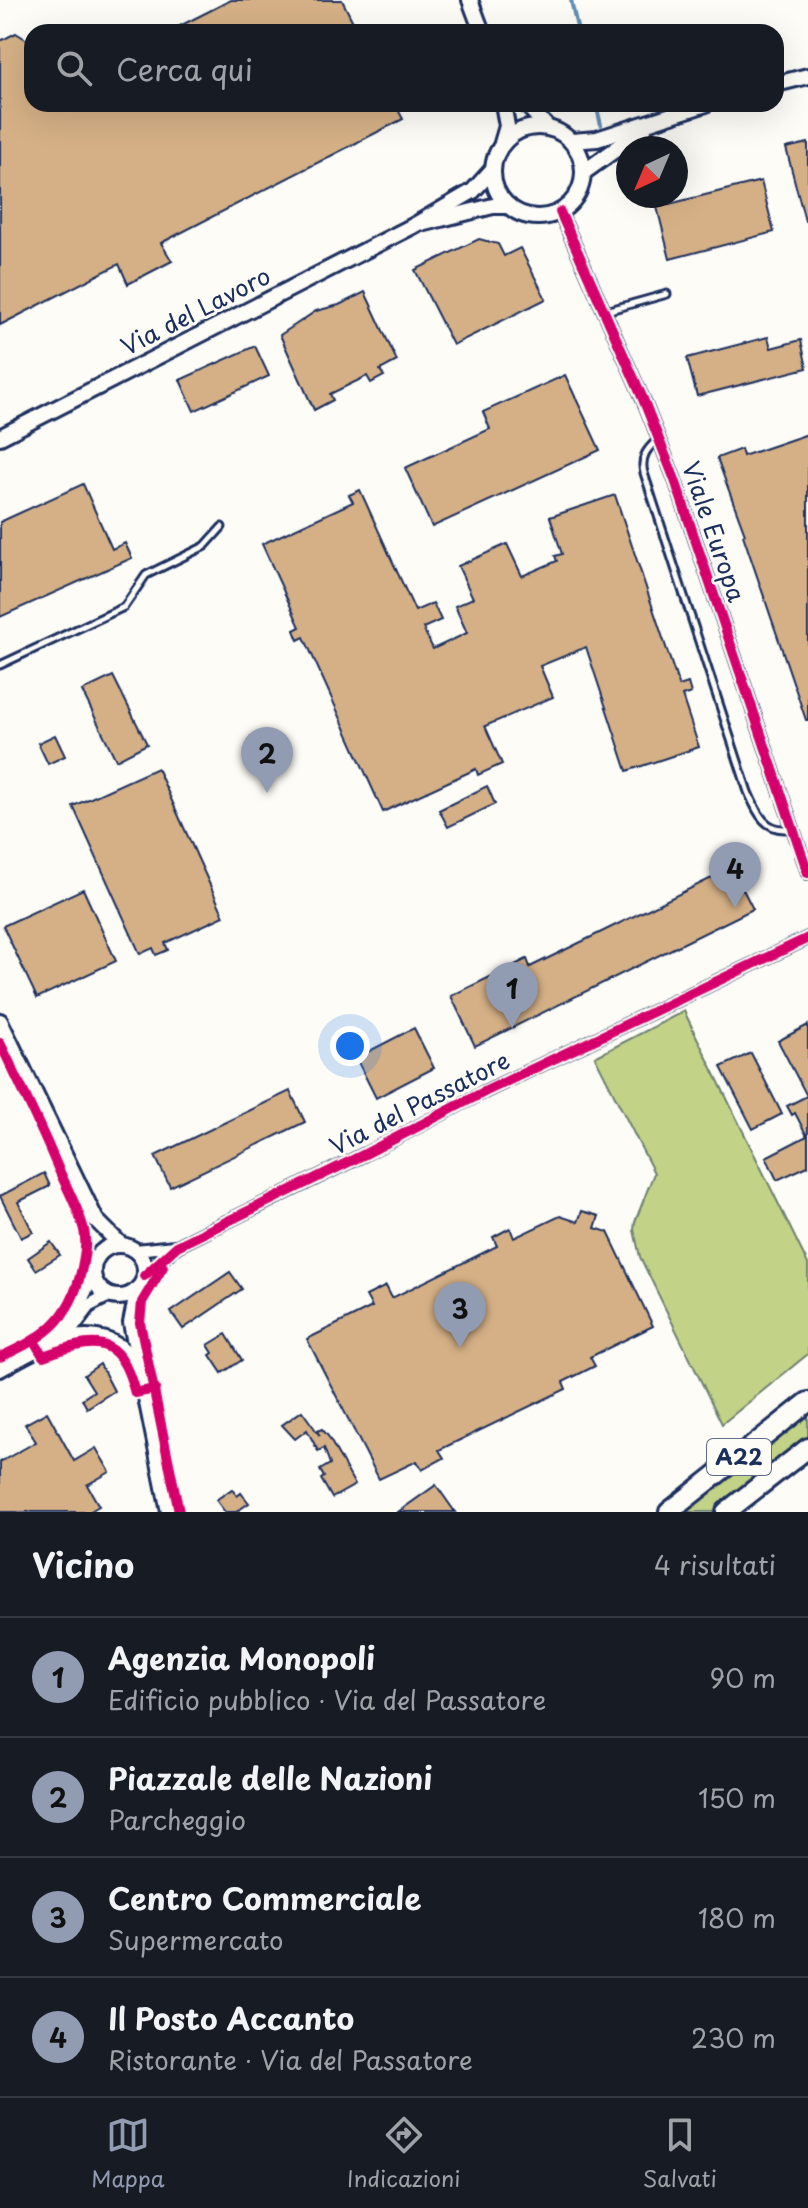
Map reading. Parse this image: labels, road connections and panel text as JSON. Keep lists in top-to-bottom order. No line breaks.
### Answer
{"streets":{"highway":["A22"],"main road":["Via del Lavoro"],"street":["Viale Europa","Via del Passatore"]},"crossings":[["Via del Lavoro","Viale Europa"]],"north":"bottom left","page":{"search":"Cerca qui","pins":["2","4","1","3"],"heading":["Vicino","4 risultati"],"list":[{"mark":"1","name":"Agenzia Monopoli","note":"Edificio pubblico · Via del Passatore","value":"90 m"},{"mark":"2","name":"Piazzale delle Nazioni","note":"Parcheggio","value":"150 m"},{"mark":"3","name":"Centro Commerciale","note":"Supermercato","value":"180 m"},{"mark":"4","name":"Il Posto Accanto","note":"Ristorante · Via del Passatore","value":"230 m"}],"nav":["Mappa","Indicazioni","Salvati"]}}
